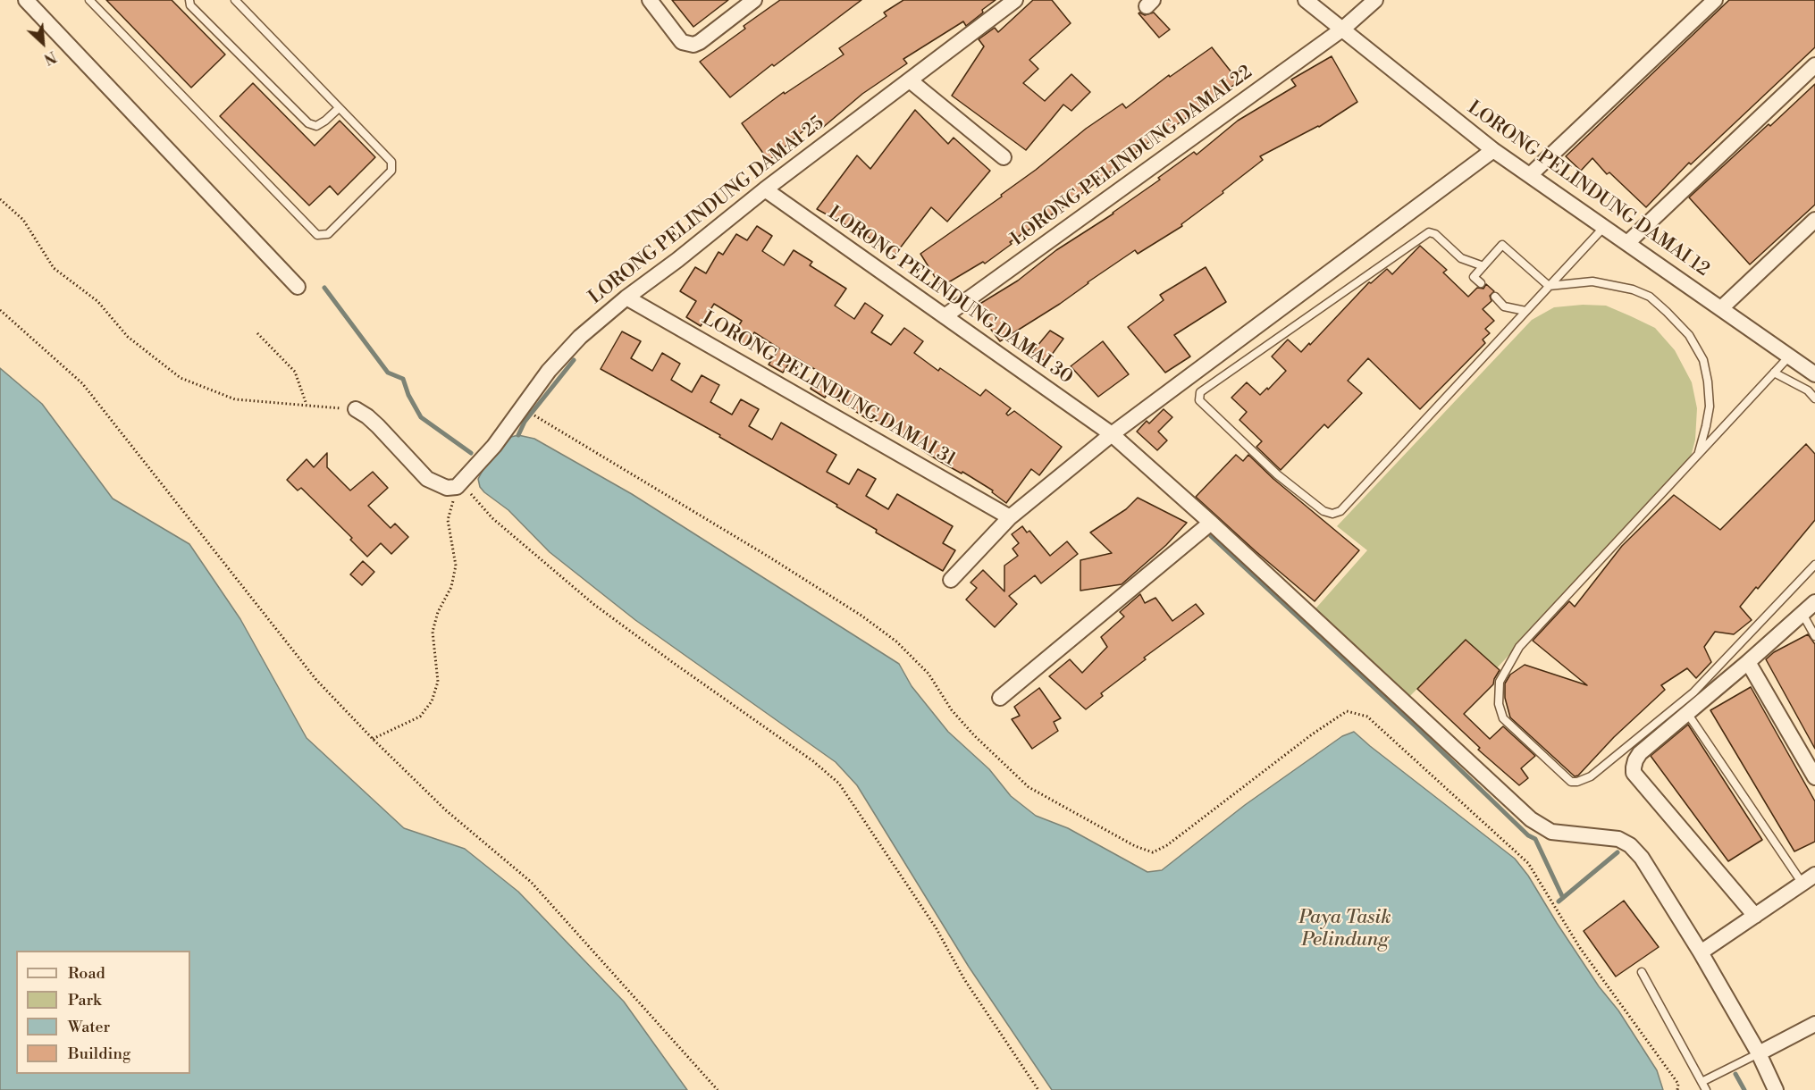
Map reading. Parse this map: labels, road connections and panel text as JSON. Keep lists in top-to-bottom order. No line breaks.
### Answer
{"streets":{"street":["LORONG PELINDUNG DAMAI 22","LORONG PELINDUNG DAMAI 12","LORONG PELINDUNG DAMAI 25","LORONG PELINDUNG DAMAI 30","LORONG PELINDUNG DAMAI 31"]},"crossings":[["LORONG PELINDUNG DAMAI 22","LORONG PELINDUNG DAMAI 12"],["LORONG PELINDUNG DAMAI 22","LORONG PELINDUNG DAMAI 30"],["LORONG PELINDUNG DAMAI 25","LORONG PELINDUNG DAMAI 30"],["LORONG PELINDUNG DAMAI 25","LORONG PELINDUNG DAMAI 31"]],"water":["Paya Tasik Pelindung"],"legend":["Road","Park","Water","Building"],"north":"bottom right"}
